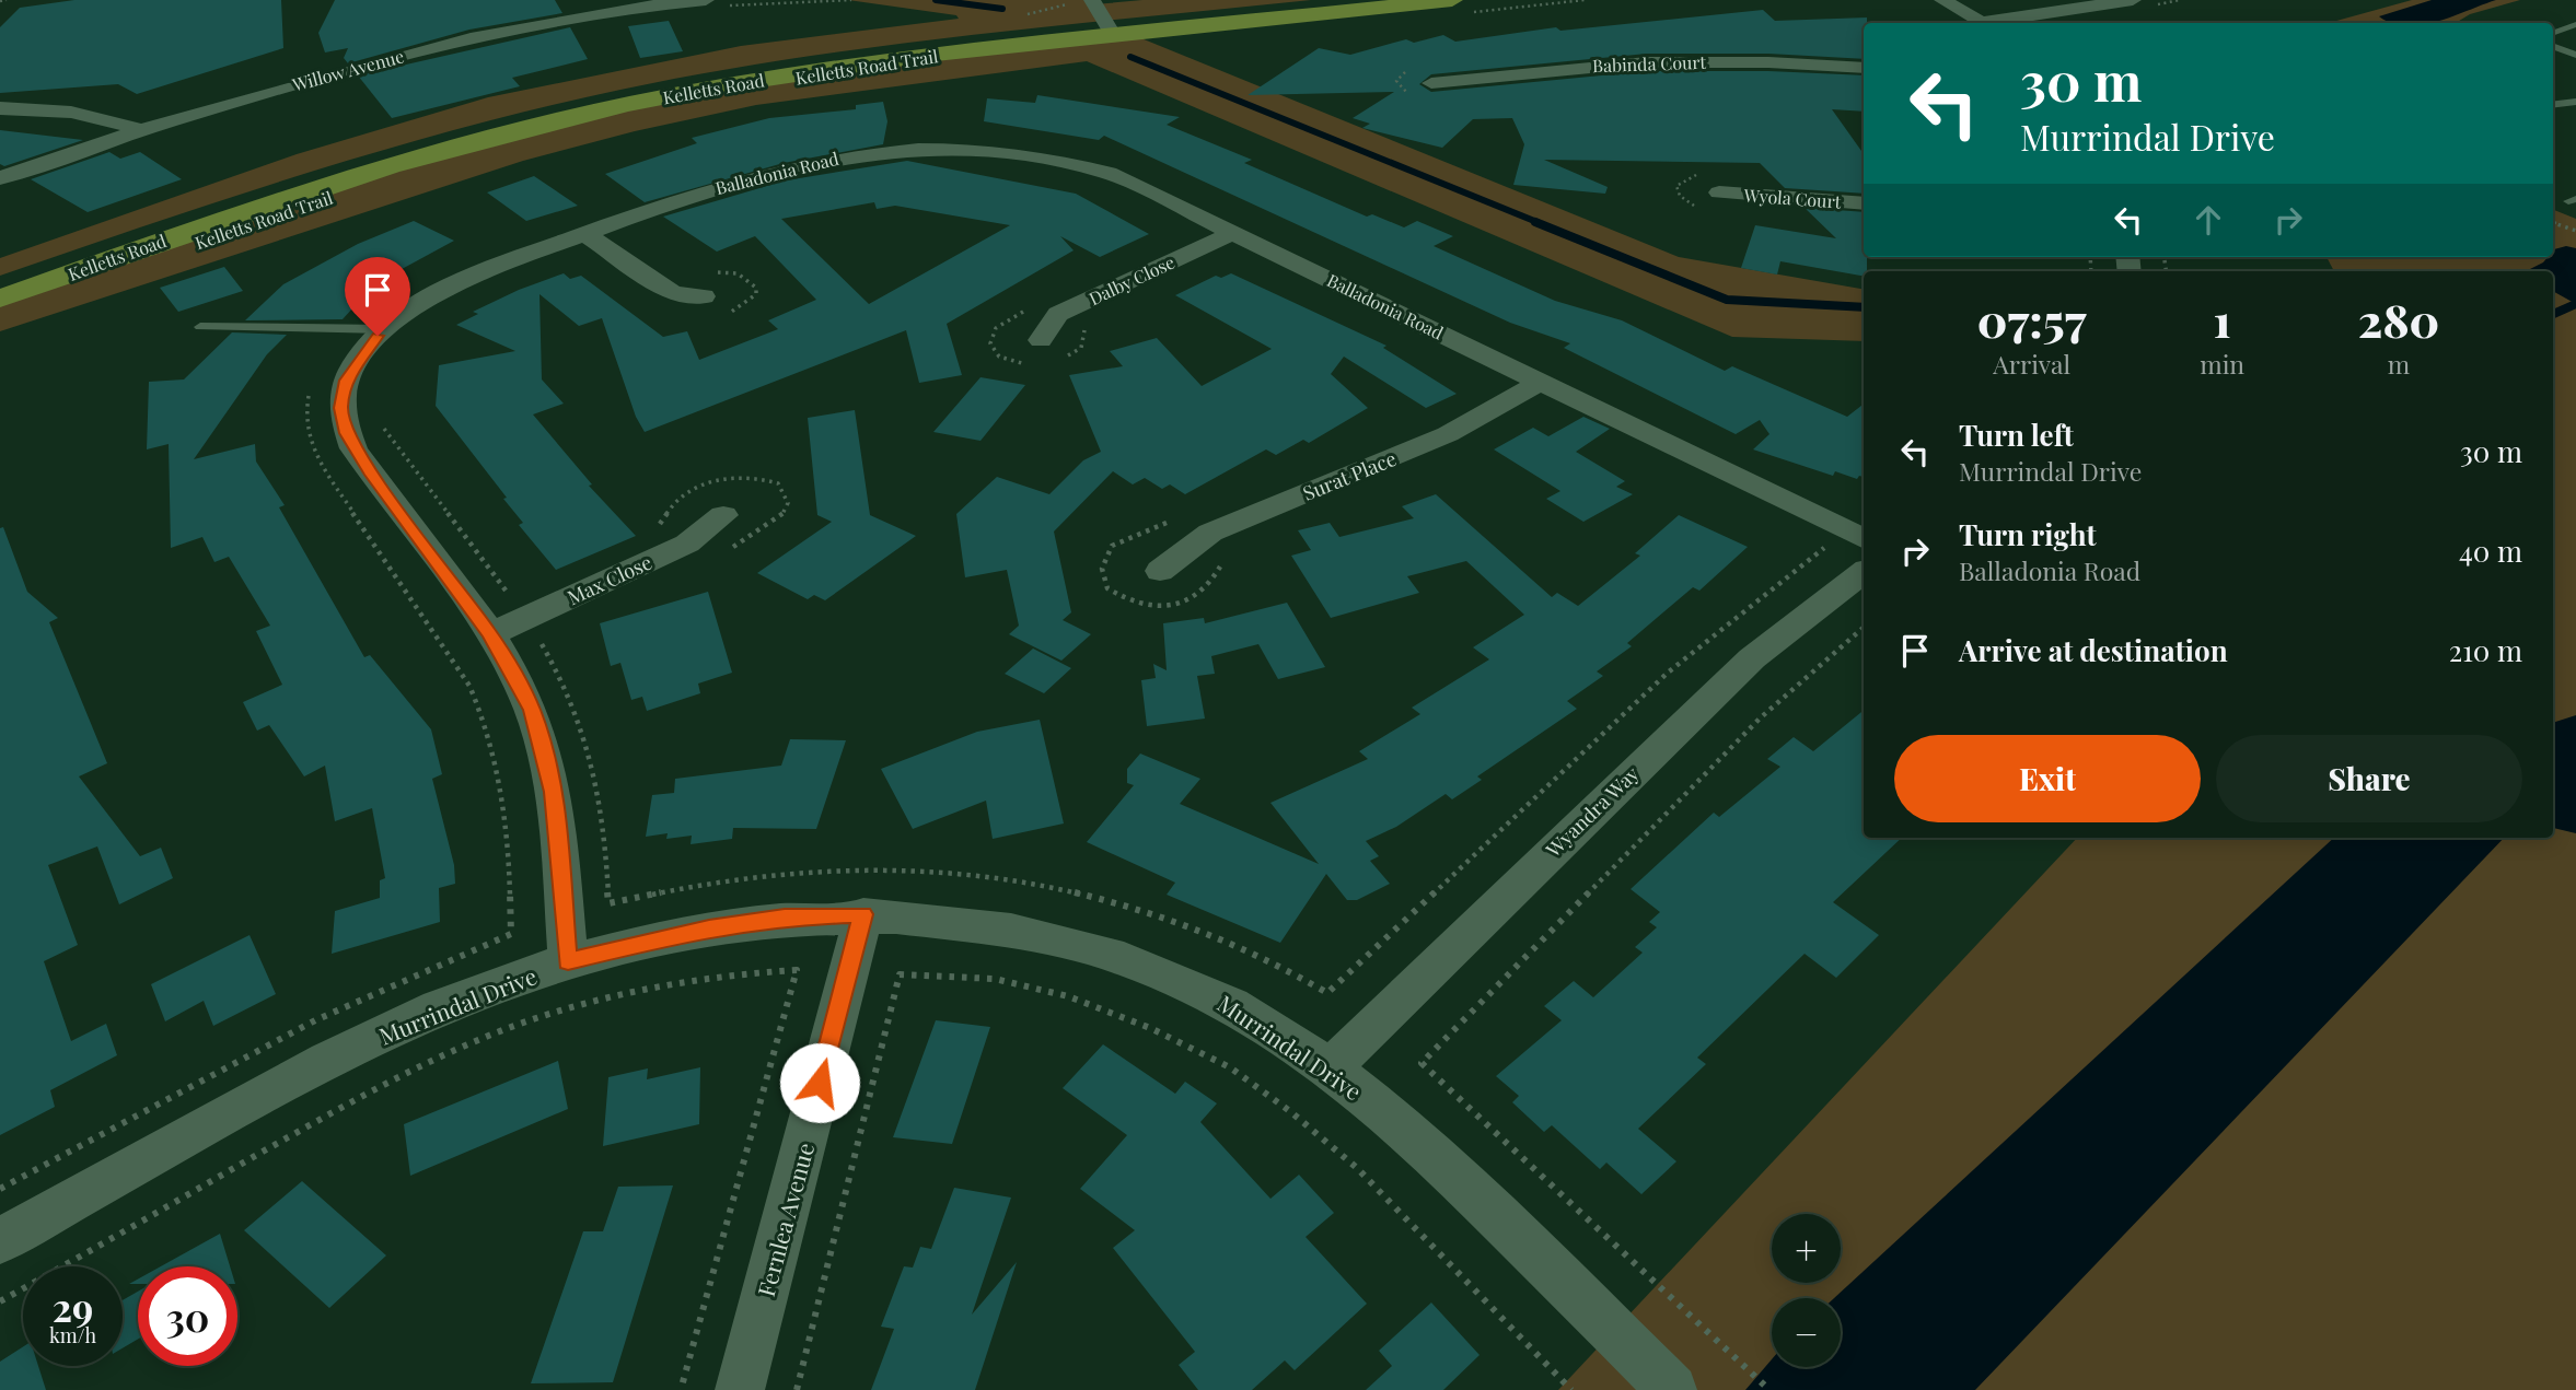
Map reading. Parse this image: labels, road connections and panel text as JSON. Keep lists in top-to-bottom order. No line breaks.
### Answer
{"streets":{"main road":["Kelletts Road"],"street":["Babinda Court","Willow Avenue","Balladonia Road","Wyola Court","Dalby Close","Surat Place","Max Close","Wyandra Way","Murrindal Drive","Fernlea Avenue"]},"crossings":[["Balladonia Road","Dalby Close"],["Balladonia Road","Surat Place"],["Balladonia Road","Max Close"],["Balladonia Road","Murrindal Drive"],["Wyandra Way","Murrindal Drive"],["Murrindal Drive","Fernlea Avenue"]],"page":{"turn":["30 m","Murrindal Drive"],"eta":["07:57","Arrival","1","min","280","m"],"list":[{"name":"Turn left","note":"Murrindal Drive","value":"30 m"},{"name":"Turn right","note":"Balladonia Road","value":"40 m"},{"name":"Arrive at destination","value":"210 m"}],"buttons":["Exit","Share"],"map_buttons":["+","−"],"speed":"29 km/h","limit":"30"}}
